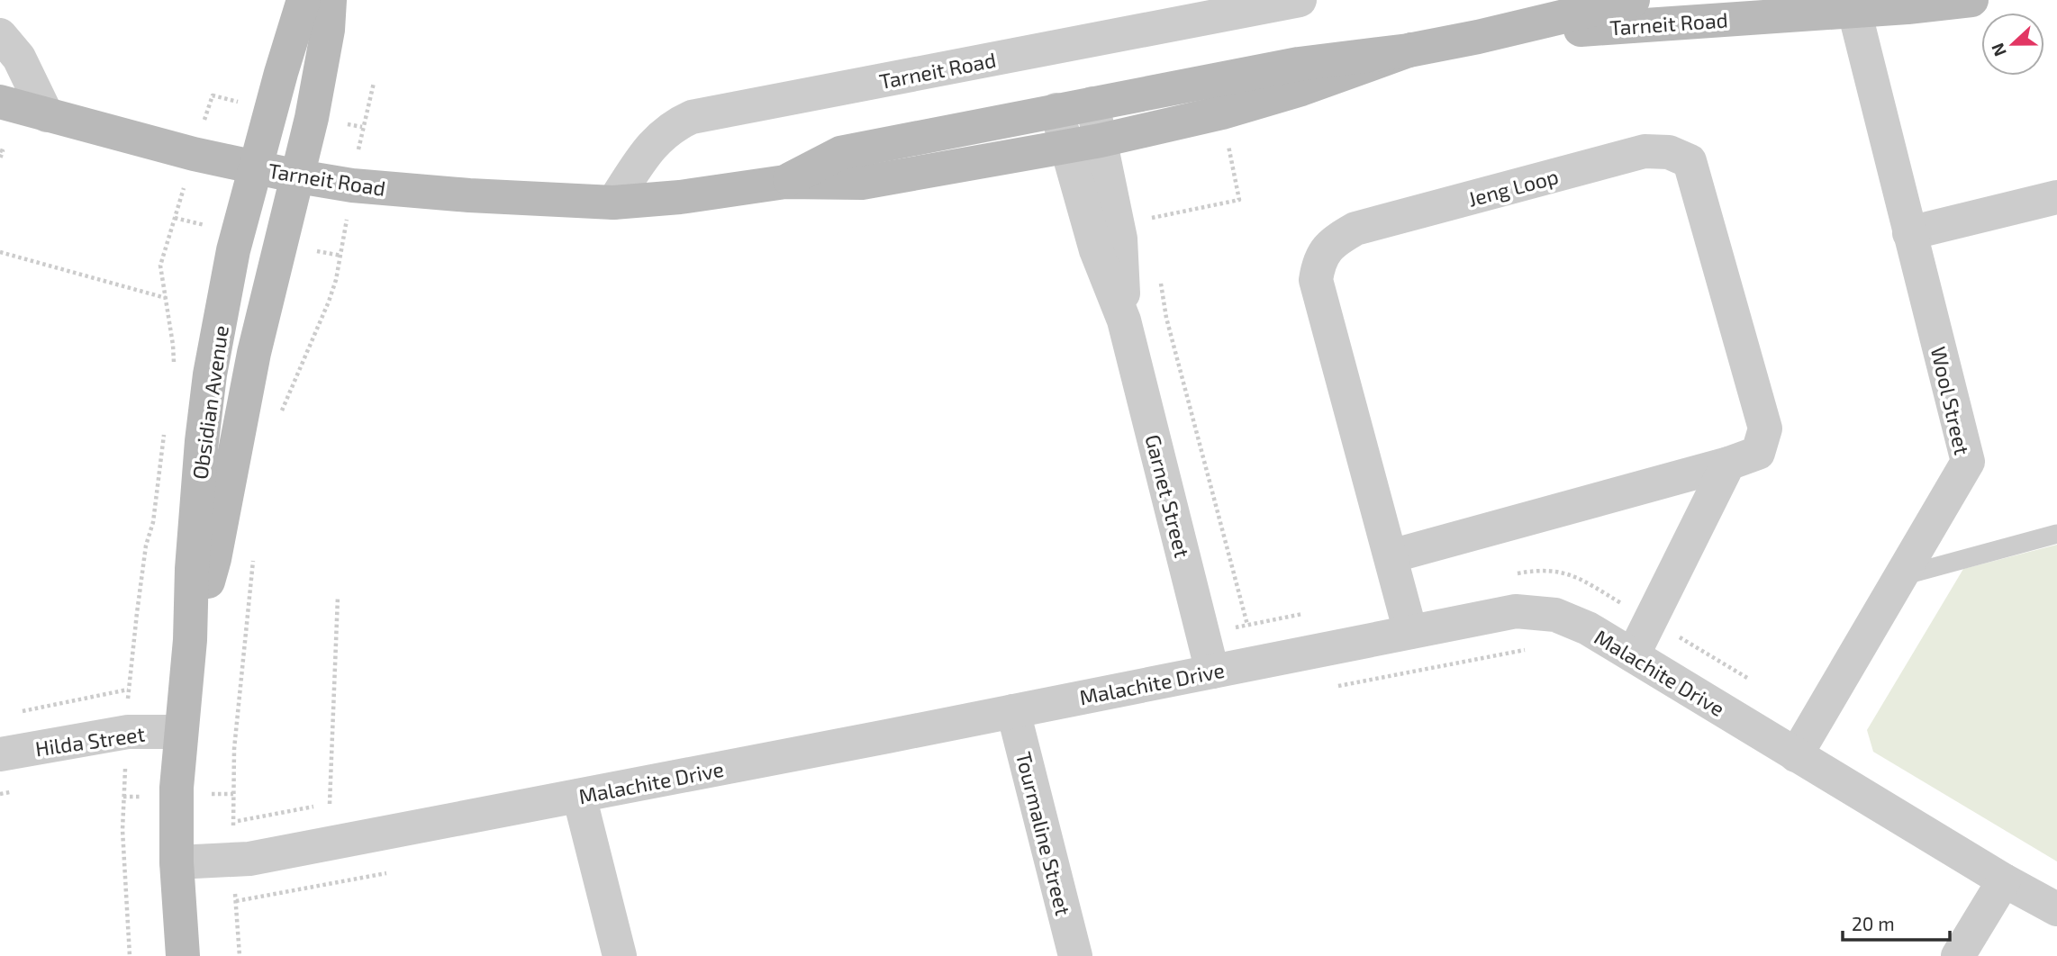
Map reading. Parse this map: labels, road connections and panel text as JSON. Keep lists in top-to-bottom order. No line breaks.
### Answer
{"streets":{"main road":["Tarneit Road","Obsidian Avenue"],"street":["Jeng Loop","Wool Street","Garnet Street","Malachite Drive","Hilda Street","Tourmaline Street"]},"crossings":[["Tarneit Road","Wool Street"],["Tarneit Road","Obsidian Avenue"],["Tarneit Road","Garnet Street"],["Jeng Loop","Malachite Drive"],["Wool Street","Malachite Drive"],["Obsidian Avenue","Malachite Drive"],["Obsidian Avenue","Hilda Street"],["Garnet Street","Malachite Drive"],["Malachite Drive","Tourmaline Street"]],"scale_bar":"20 m","north":"left"}
